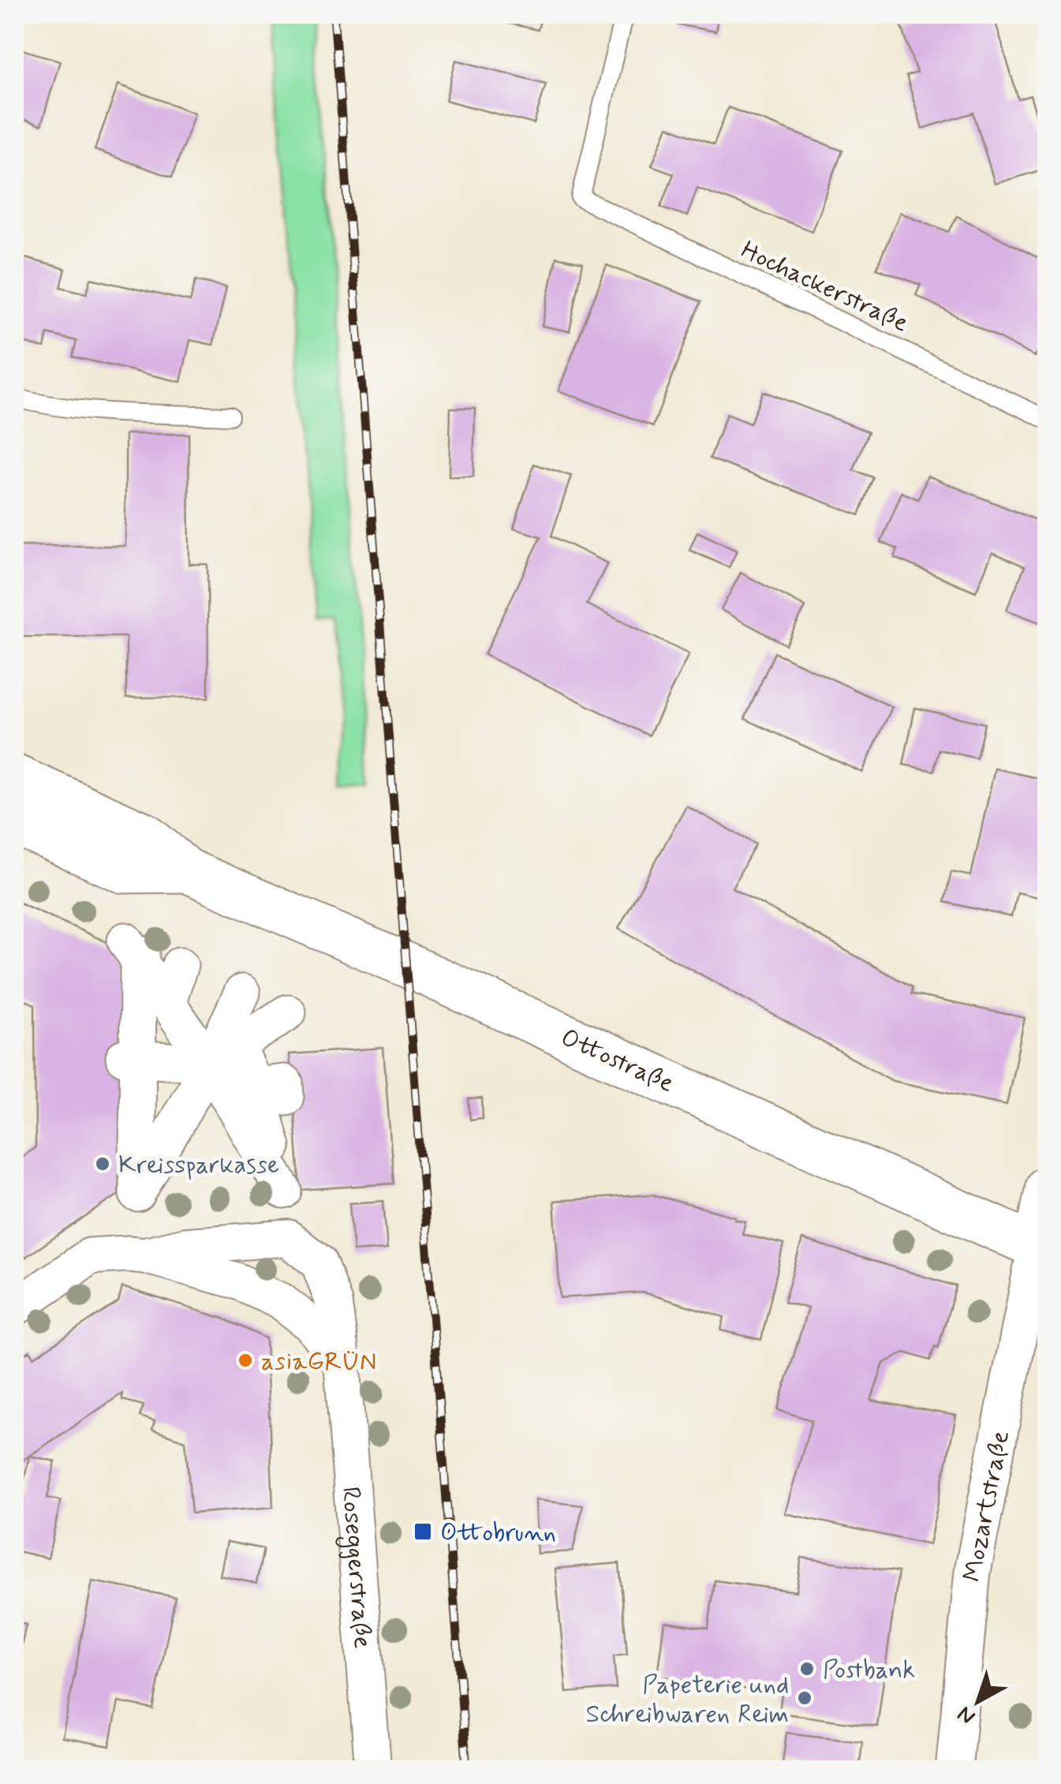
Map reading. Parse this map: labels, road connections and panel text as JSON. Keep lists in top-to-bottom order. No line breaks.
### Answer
{"streets":{"street":["Ottostraße","Mozartstraße","Roseggerstraße"],"lane":["Hochackerstraße"]},"crossings":[["Ottostraße","Mozartstraße"]],"places":{"other":["Kreissparkasse","asiaGRÜN","Postbank","Papeterie und Schreibwaren Reim"],"transit":["Ottobrunn"]},"north":"bottom left"}
